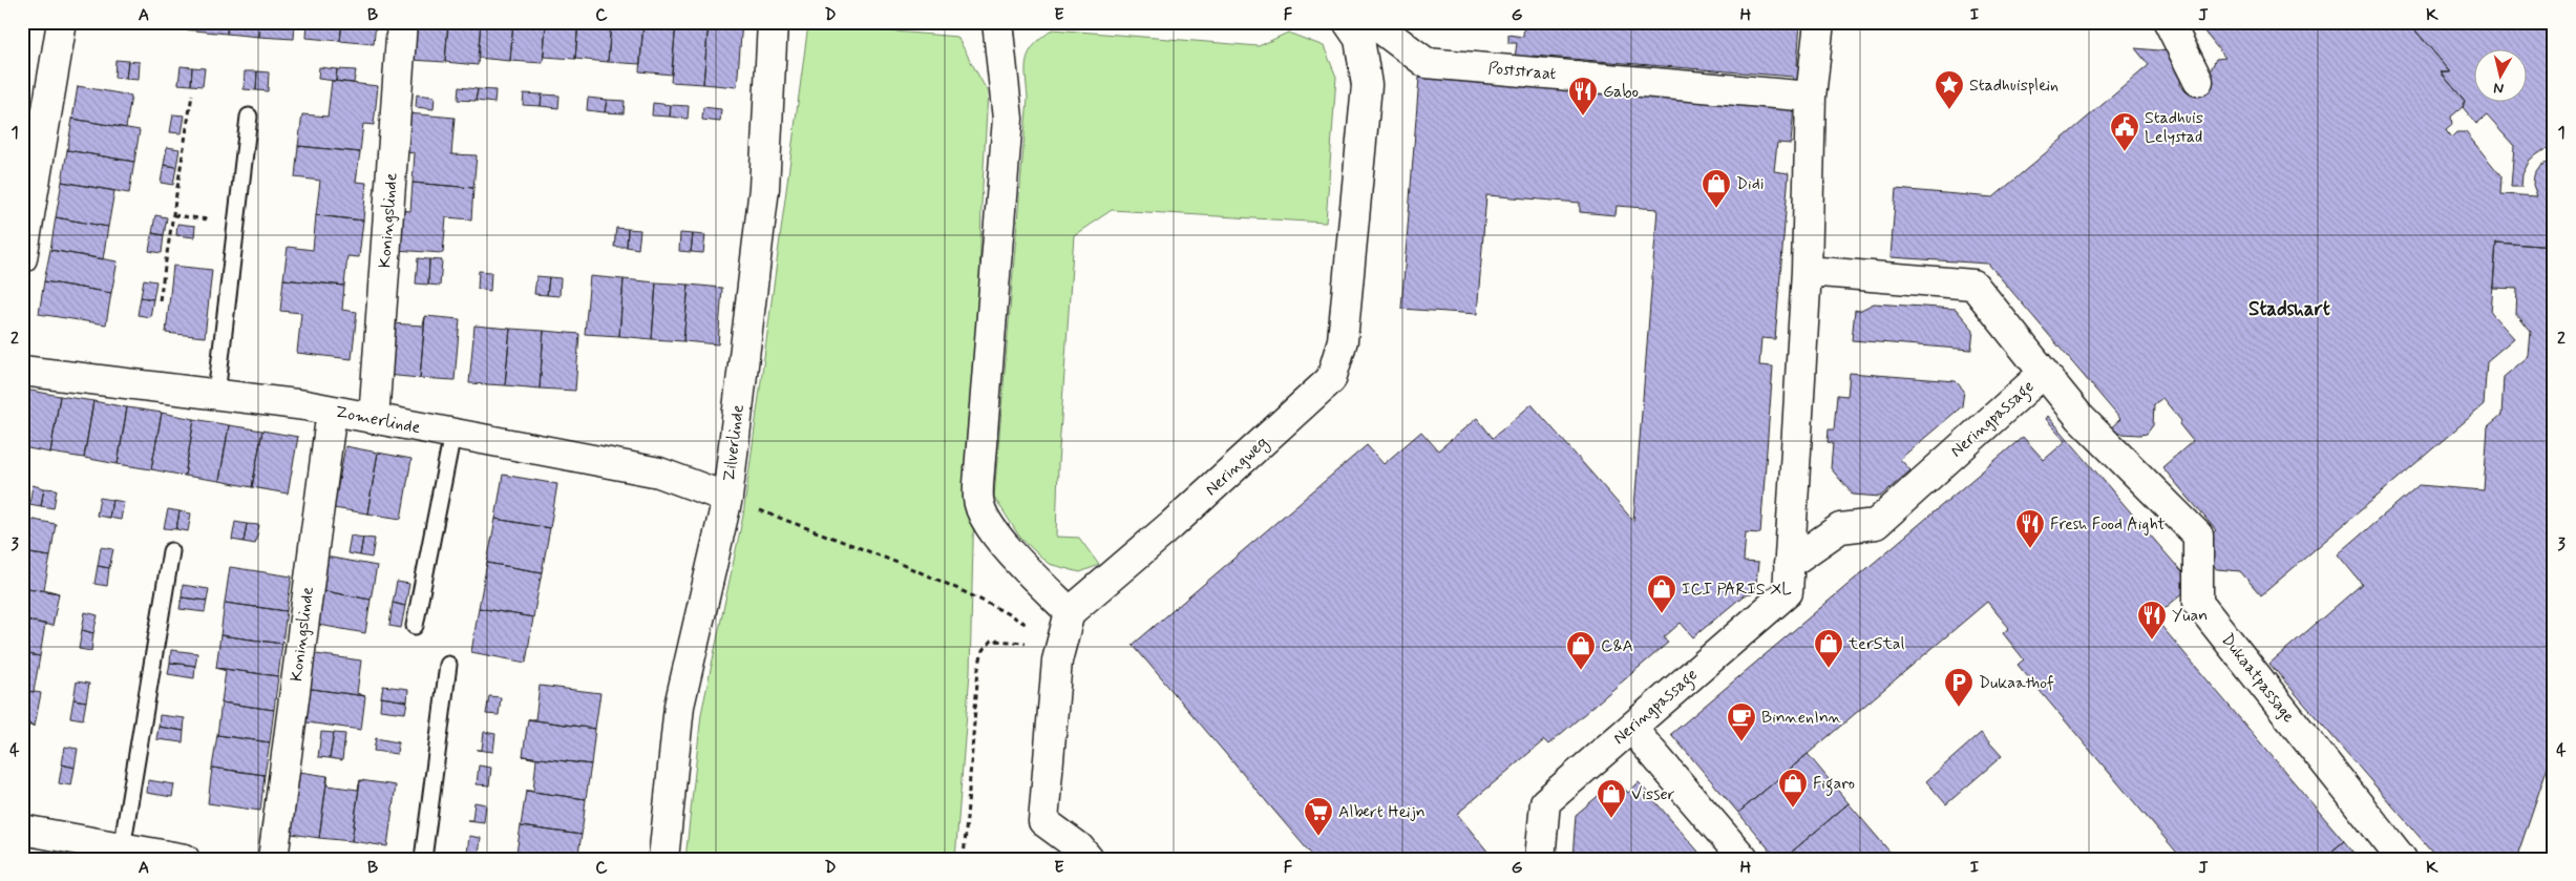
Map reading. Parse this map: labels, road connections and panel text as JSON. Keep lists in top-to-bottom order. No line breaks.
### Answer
{"streets":{"street":["Poststraat","Koningslinde","Neringpassage","Zomerlinde","Zilverlinde","Neringweg","Dukaatpassage"]},"crossings":[["Poststraat","Neringpassage"],["Koningslinde","Zomerlinde"],["Neringpassage","Dukaatpassage"],["Zomerlinde","Zilverlinde"]],"districts":["Stadshart"],"places":{"place":["Stadhuisplein"],"restaurant":["Gabo","Fresh Food Aight","Yuan"],"public building":["Stadhuis Lelystad"],"shop":["Didi","ICI PARIS XL","terStal","C&A","Figaro","Visser"],"parking":["Dukaathof"],"cafe":["BinnenInn"],"supermarket":["Albert Heijn"]},"north":"bottom","grid":{"columns":["A","B","C","D","E","F","G","H","I","J","K"],"rows":["1","2","3","4"]}}
